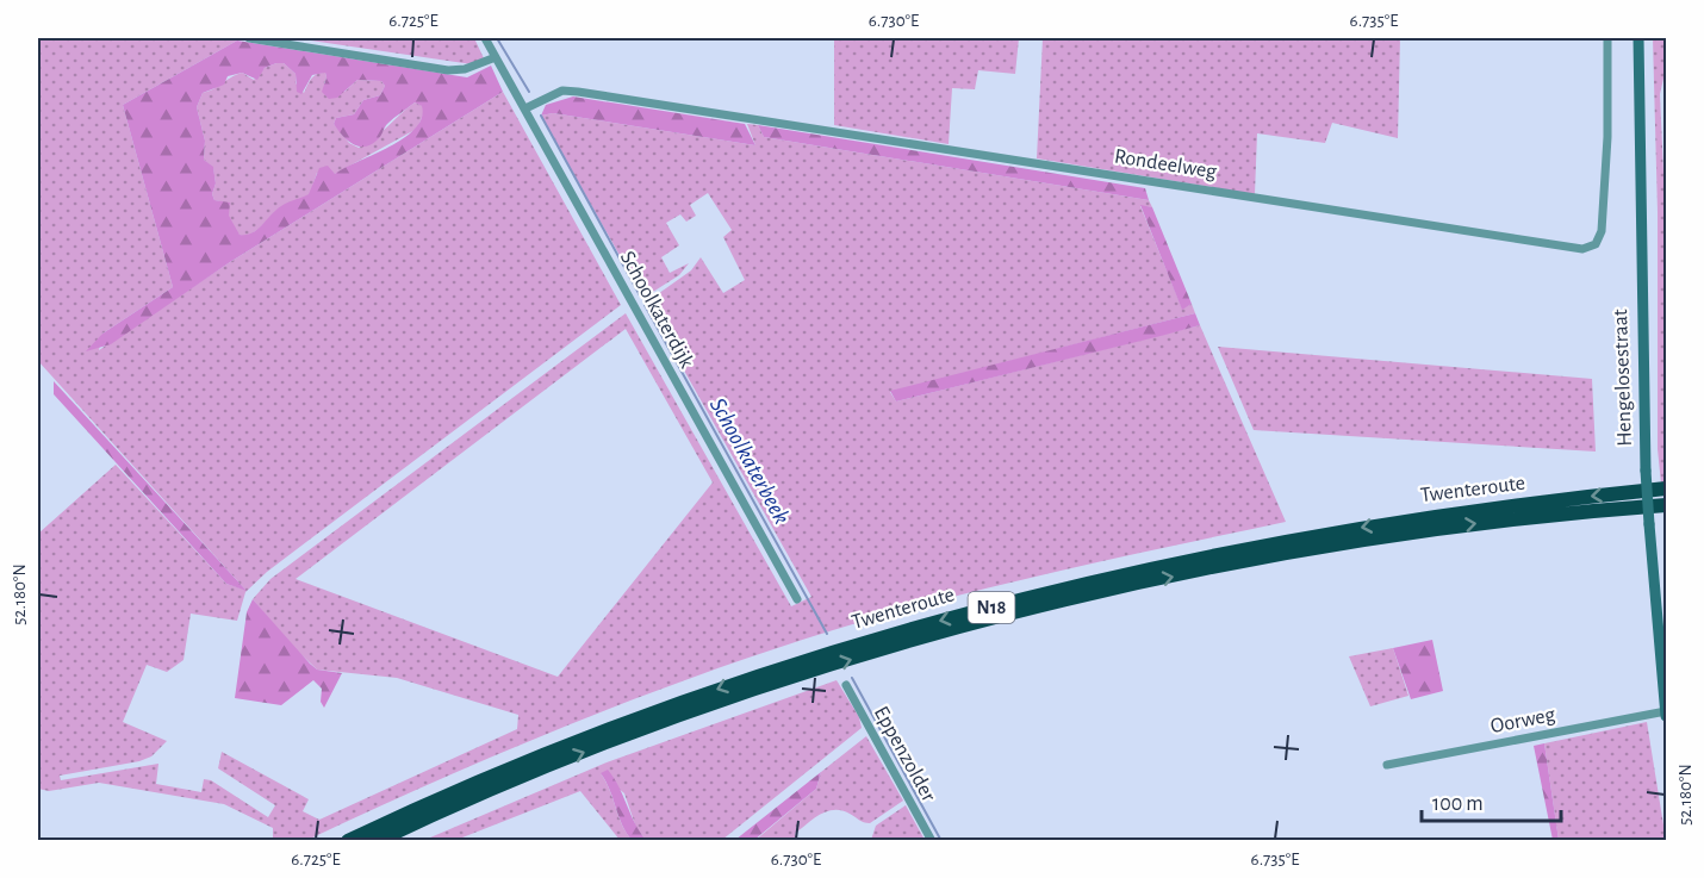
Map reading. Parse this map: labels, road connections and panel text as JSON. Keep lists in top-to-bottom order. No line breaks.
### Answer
{"streets":{"highway":["Twenteroute","N18"],"main road":["Hengelosestraat"],"street":["Rondeelweg","Schoolkaterdijk","Oorweg","Eppenzolder"]},"crossings":[["Rondeelweg","Schoolkaterdijk"],["Hengelosestraat","Oorweg"]],"water":["Schoolkaterbeek"],"scale_bar":"100 m","coordinates":["6.725°E","6.730°E","6.735°E","52.180°N"]}
